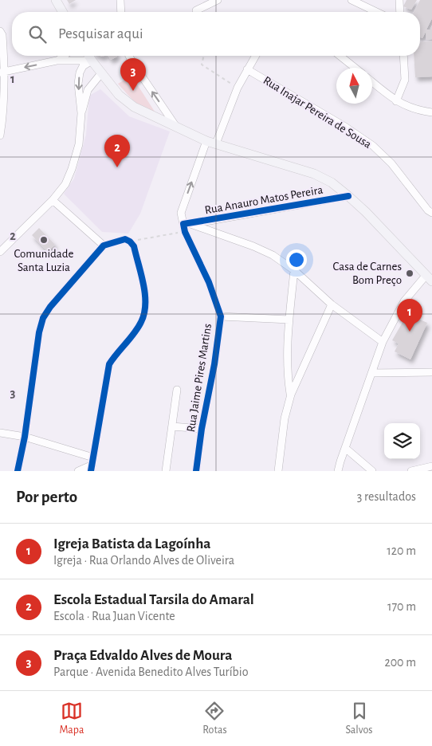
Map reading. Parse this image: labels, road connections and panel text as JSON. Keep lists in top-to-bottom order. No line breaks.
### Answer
{"streets":{"street":["Rua Inajar Pereira de Sousa","Rua Anauro Matos Pereira","Rua Jaime Pires Martins"]},"crossings":[["Rua Anauro Matos Pereira","Rua Jaime Pires Martins"]],"places":["Comunidade Santa Luzia","Casa de Carnes Bom Preço"],"north":"top","page":{"search":"Pesquisar aqui","pins":["3","2","1"],"heading":["Por perto","3 resultados"],"list":[{"mark":"1","name":"Igreja Batista da Lagoínha","note":"Igreja · Rua Orlando Alves de Oliveira","value":"120 m"},{"mark":"2","name":"Escola Estadual Tarsila do Amaral","note":"Escola · Rua Juan Vicente","value":"170 m"},{"mark":"3","name":"Praça Edvaldo Alves de Moura","note":"Parque · Avenida Benedito Alves Turíbio","value":"200 m"}],"nav":["Mapa","Rotas","Salvos"]},"grid":{"rows":["1","2","3"]}}
